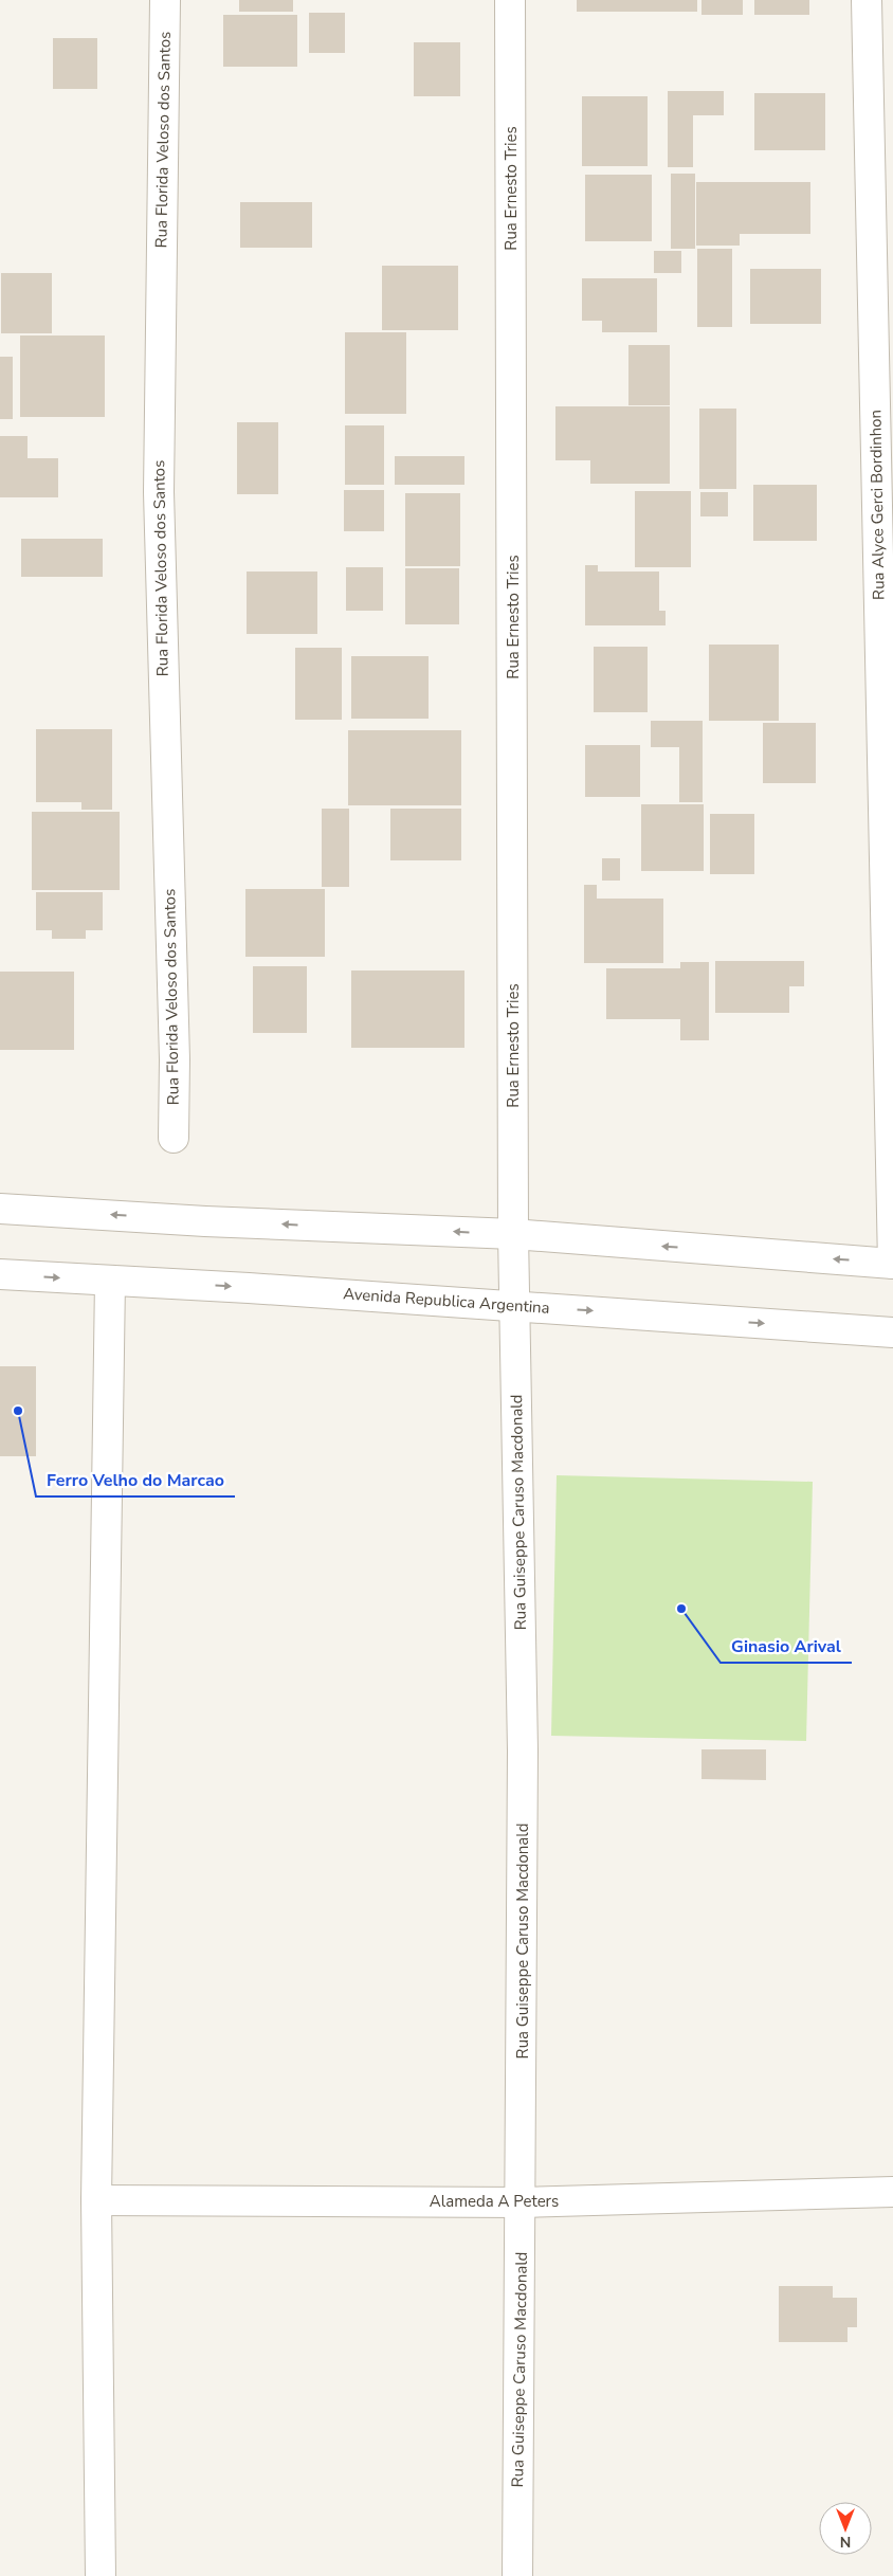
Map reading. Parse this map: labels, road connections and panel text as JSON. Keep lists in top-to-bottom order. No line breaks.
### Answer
{"streets":{"street":["Rua Florida Veloso dos Santos","Rua Ernesto Tries","Rua Alyce Gerci Bordinhon","Avenida Republica Argentina","Rua Guiseppe Caruso Macdonald","Alameda A Peters"]},"crossings":[["Rua Ernesto Tries","Avenida Republica Argentina"],["Rua Ernesto Tries","Rua Guiseppe Caruso Macdonald"],["Avenida Republica Argentina","Rua Guiseppe Caruso Macdonald"],["Rua Guiseppe Caruso Macdonald","Alameda A Peters"]],"places":["Ferro Velho do Marcao","Ginasio Arival"],"north":"bottom"}
